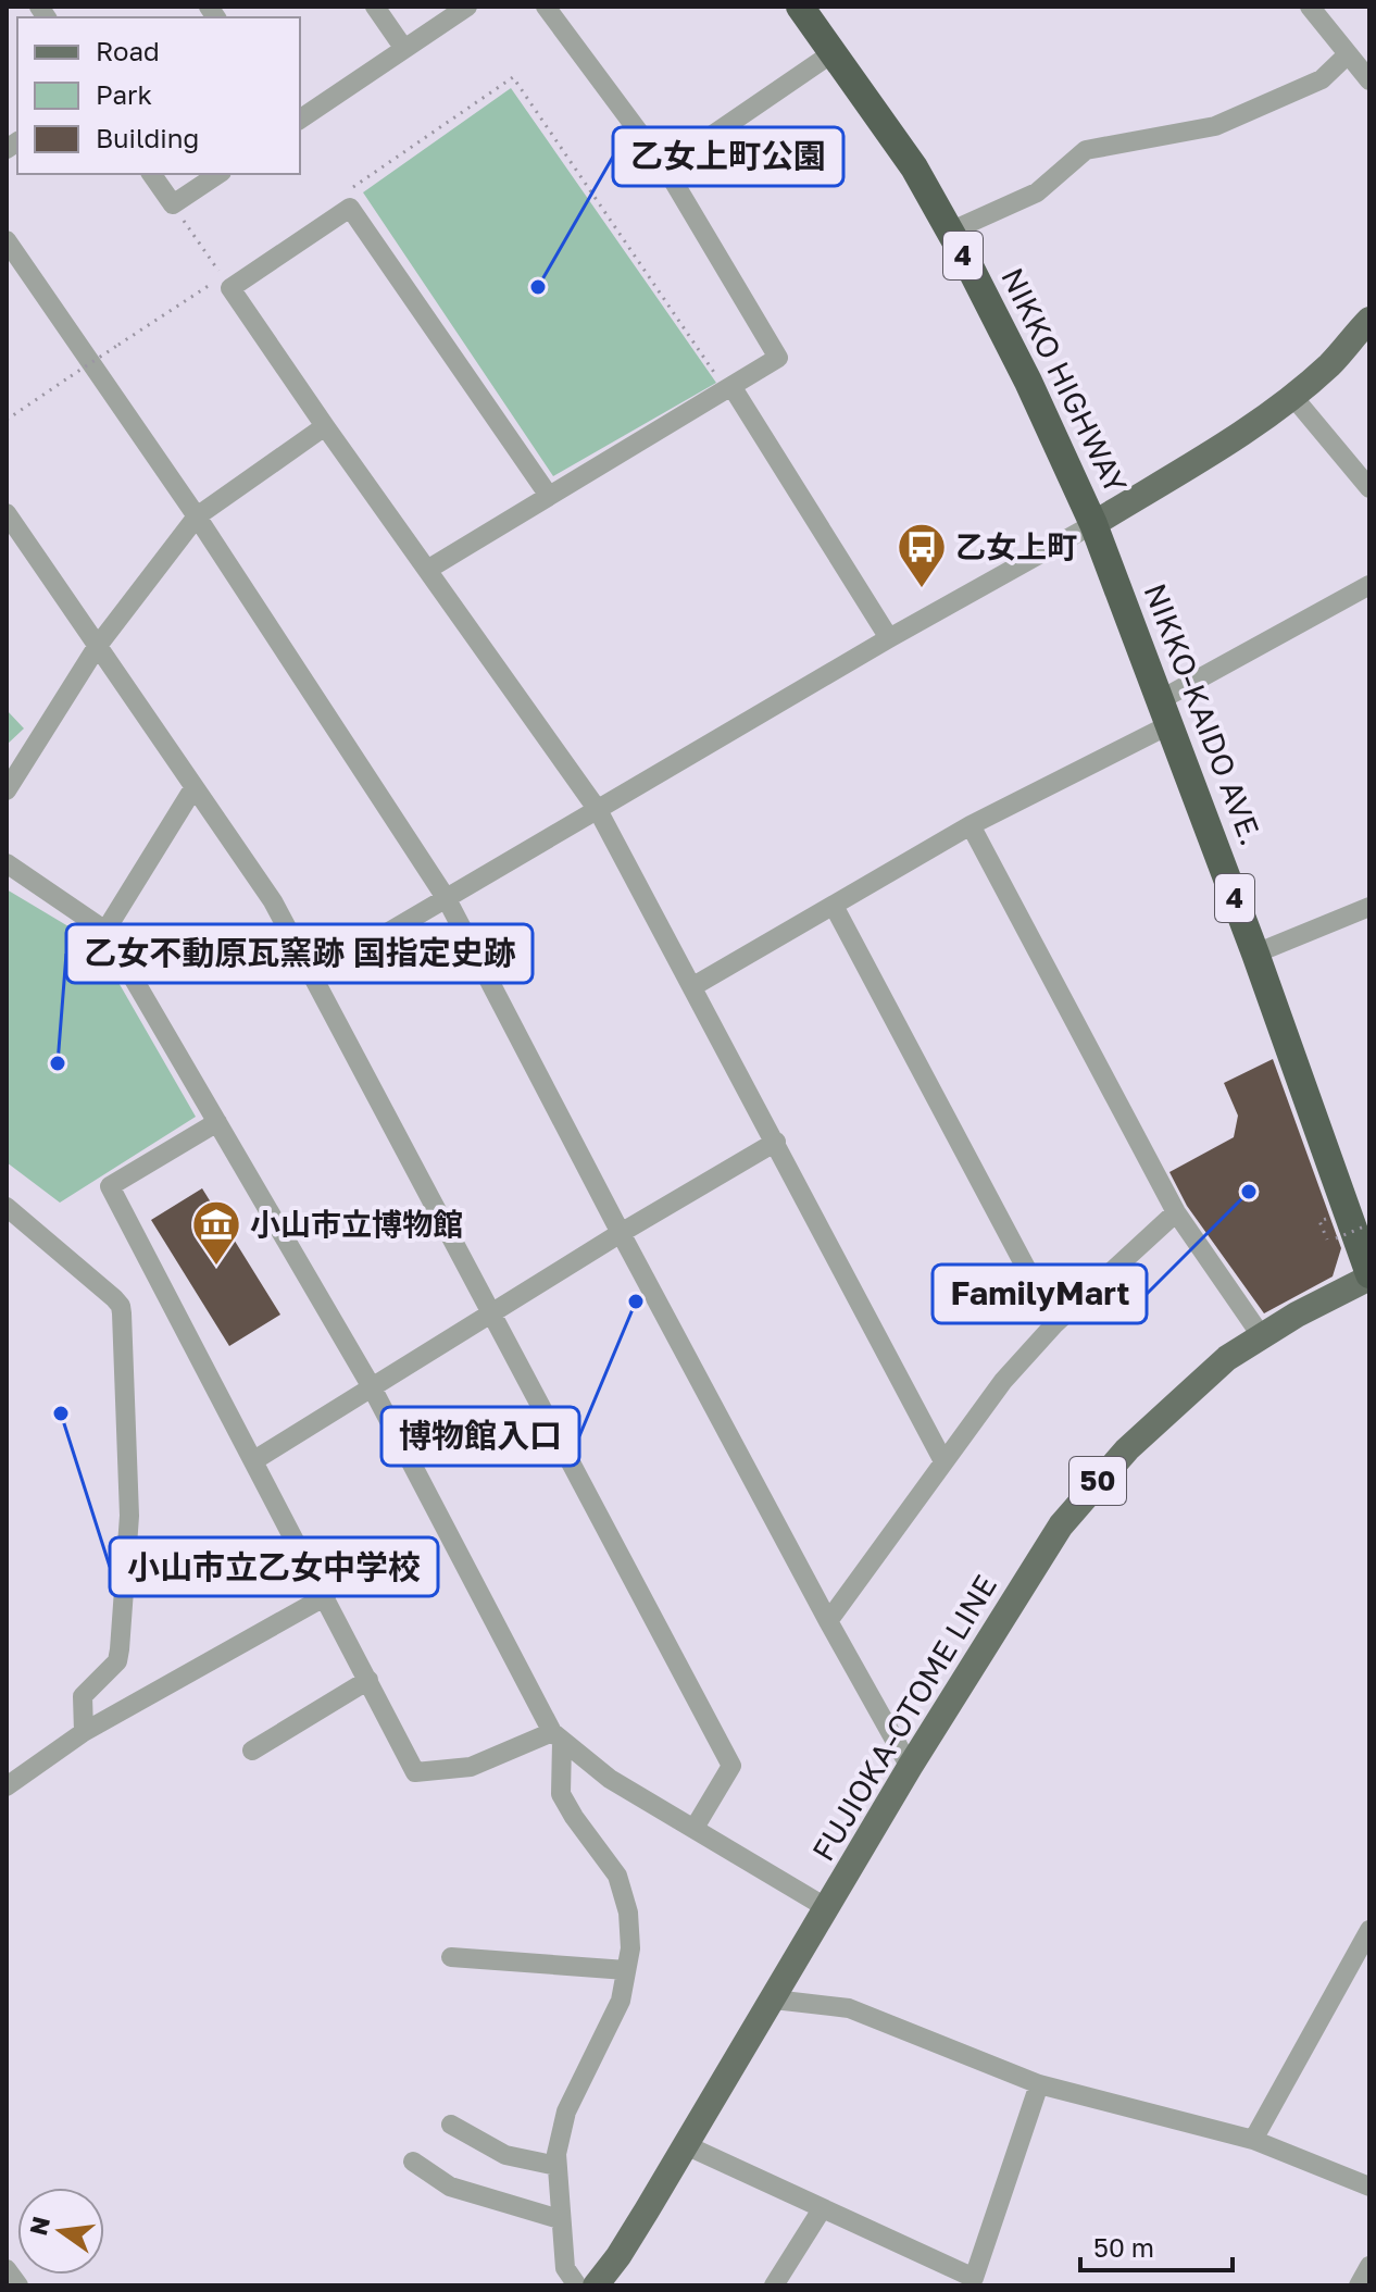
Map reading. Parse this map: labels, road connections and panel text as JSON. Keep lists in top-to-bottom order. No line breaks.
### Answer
{"streets":{"highway":["4","NIKKO HIGHWAY","NIKKO-KAIDO AVE."],"main road":["50","FUJIOKA-OTOME LINE"]},"crossings":[["NIKKO HIGHWAY","NIKKO-KAIDO AVE."],["NIKKO-KAIDO AVE.","FUJIOKA-OTOME LINE"]],"places":{"other":["乙女上町公園","乙女不動原瓦窯跡 国指定史跡","FamilyMart","博物館入口","小山市立乙女中学校"],"bus stop":["乙女上町"],"museum":["小山市立博物館"]},"legend":["Road","Park","Building"],"scale_bar":"50 m","north":"left"}
